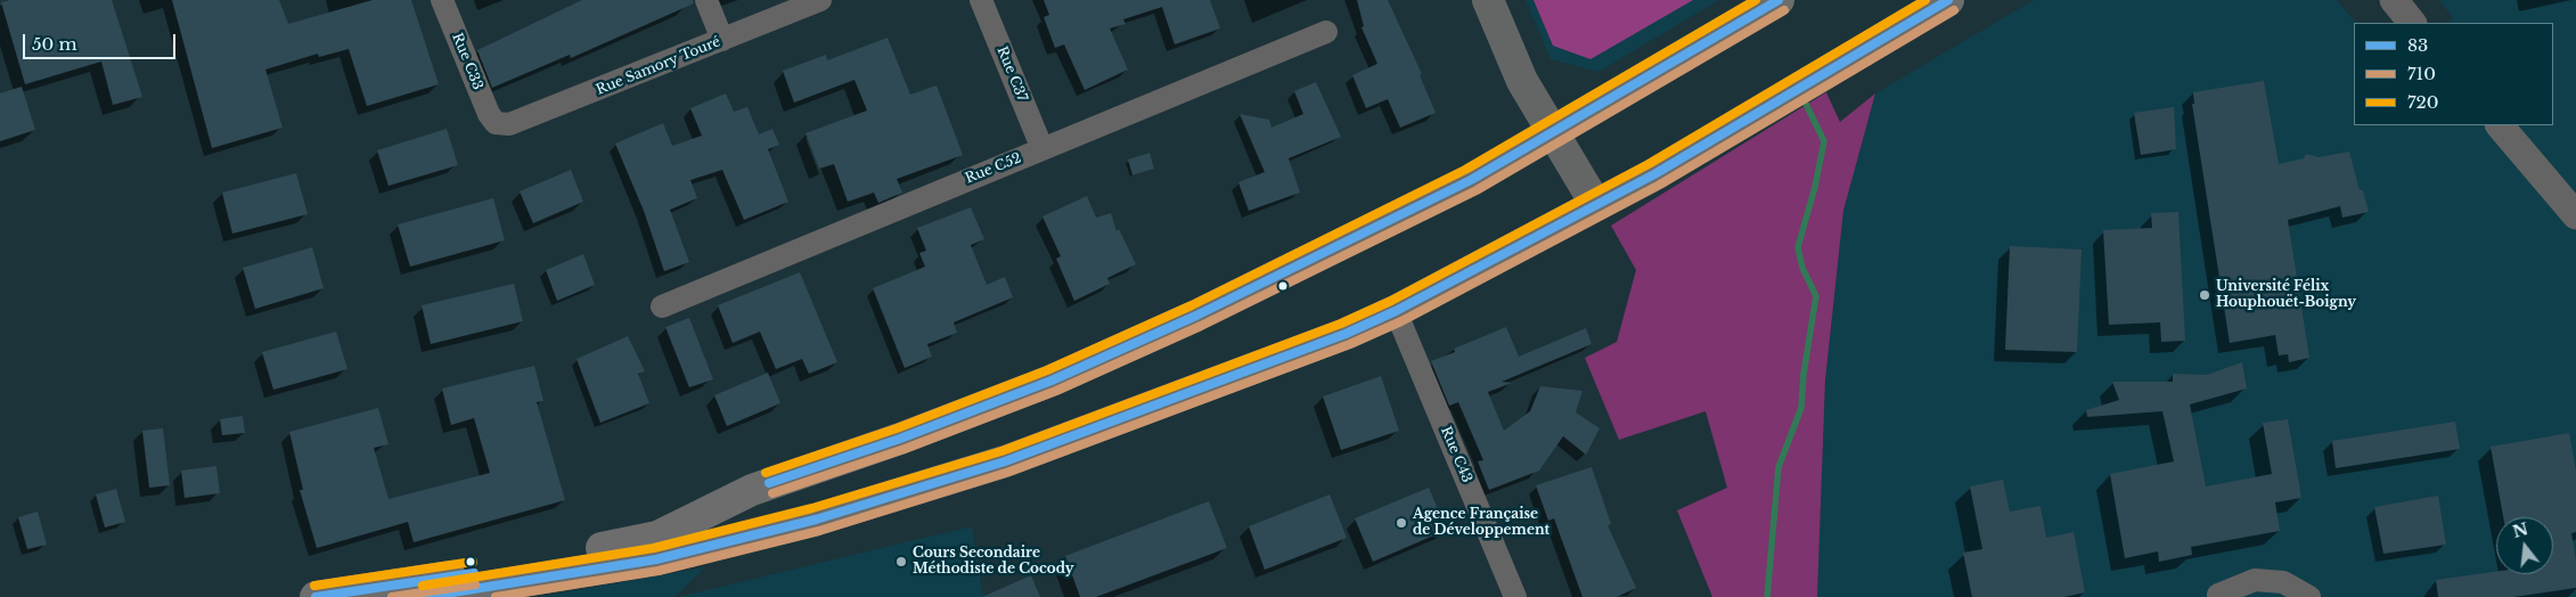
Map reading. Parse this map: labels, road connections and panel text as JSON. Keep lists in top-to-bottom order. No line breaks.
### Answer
{"streets":{"street":["Rue C33","Rue Samory Touré","Rue C37","Rue C52","Rue C43"]},"crossings":[["Rue C33","Rue Samory Touré"],["Rue C37","Rue C52"]],"places":["Université Félix Houphouët-Boigny","Agence Française de Développement","Cours Secondaire Méthodiste de Cocody"],"lines":["transit line 83","transit line 720","transit line 710"],"legend":["83","710","720"],"scale_bar":"50 m","north":"top"}
